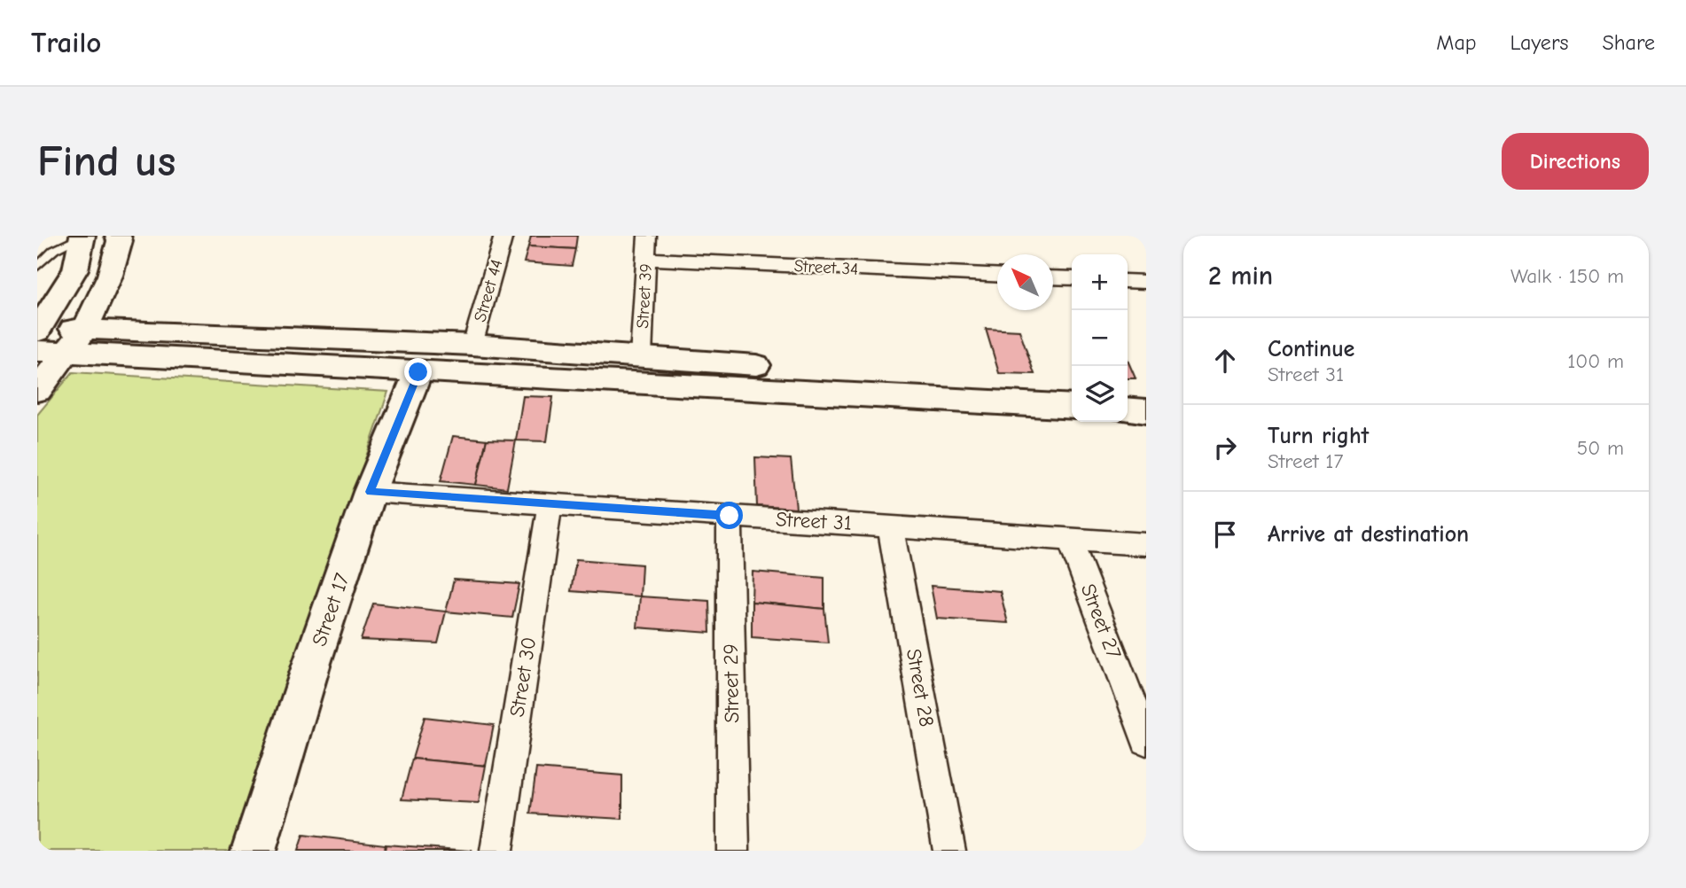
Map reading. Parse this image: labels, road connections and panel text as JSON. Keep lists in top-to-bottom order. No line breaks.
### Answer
{"streets":{"street":["Street 34","Street 44","Street 39","Street 31","Street 17","Street 27","Street 30","Street 29","Street 28"]},"crossings":[["Street 34","Street 39"],["Street 31","Street 17"],["Street 31","Street 27"],["Street 31","Street 30"],["Street 31","Street 29"],["Street 31","Street 28"]],"north":"top left","page":{"header":"Trailo","nav":["Map","Layers","Share"],"buttons":"Directions","title":"Find us","heading":["2 min","Walk · 150 m"],"map_buttons":["+","−"],"list":[["Continue","Street 31","100 m"],["Turn right","Street 17","50 m"],"Arrive at destination"]}}
